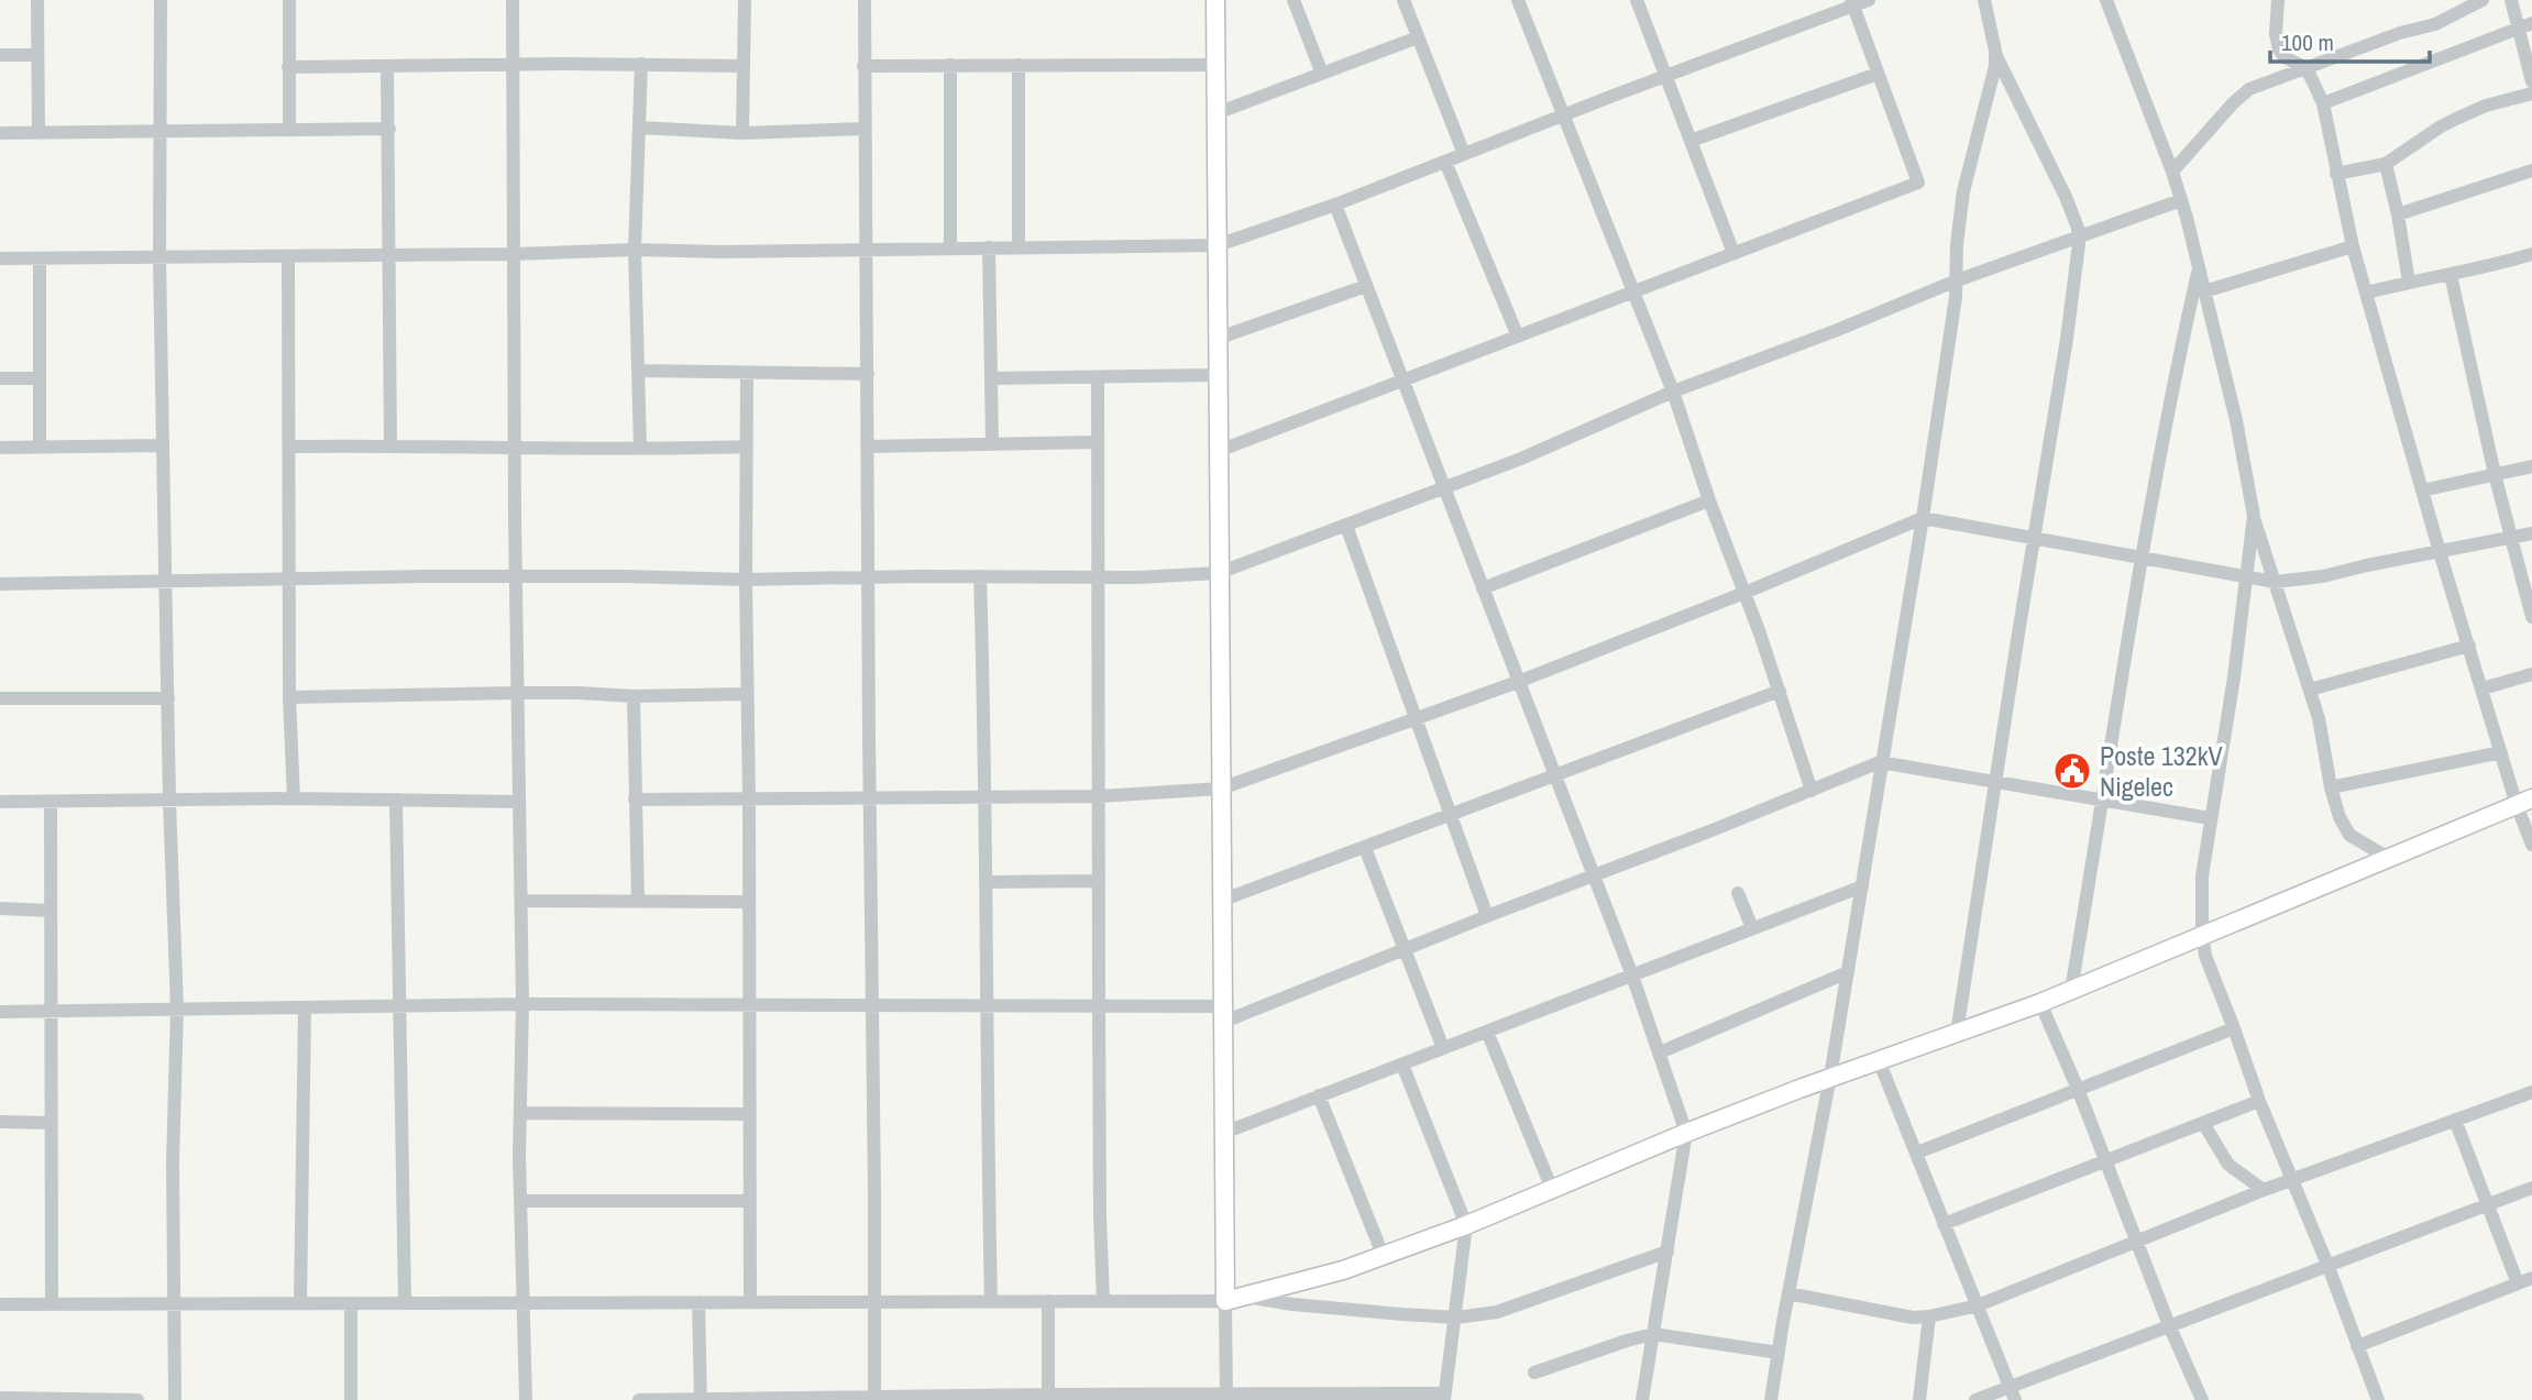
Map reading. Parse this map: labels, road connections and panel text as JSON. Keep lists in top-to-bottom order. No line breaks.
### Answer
{"places":{"public building":["Poste 132kV Nigelec"]},"scale_bar":"100 m"}
